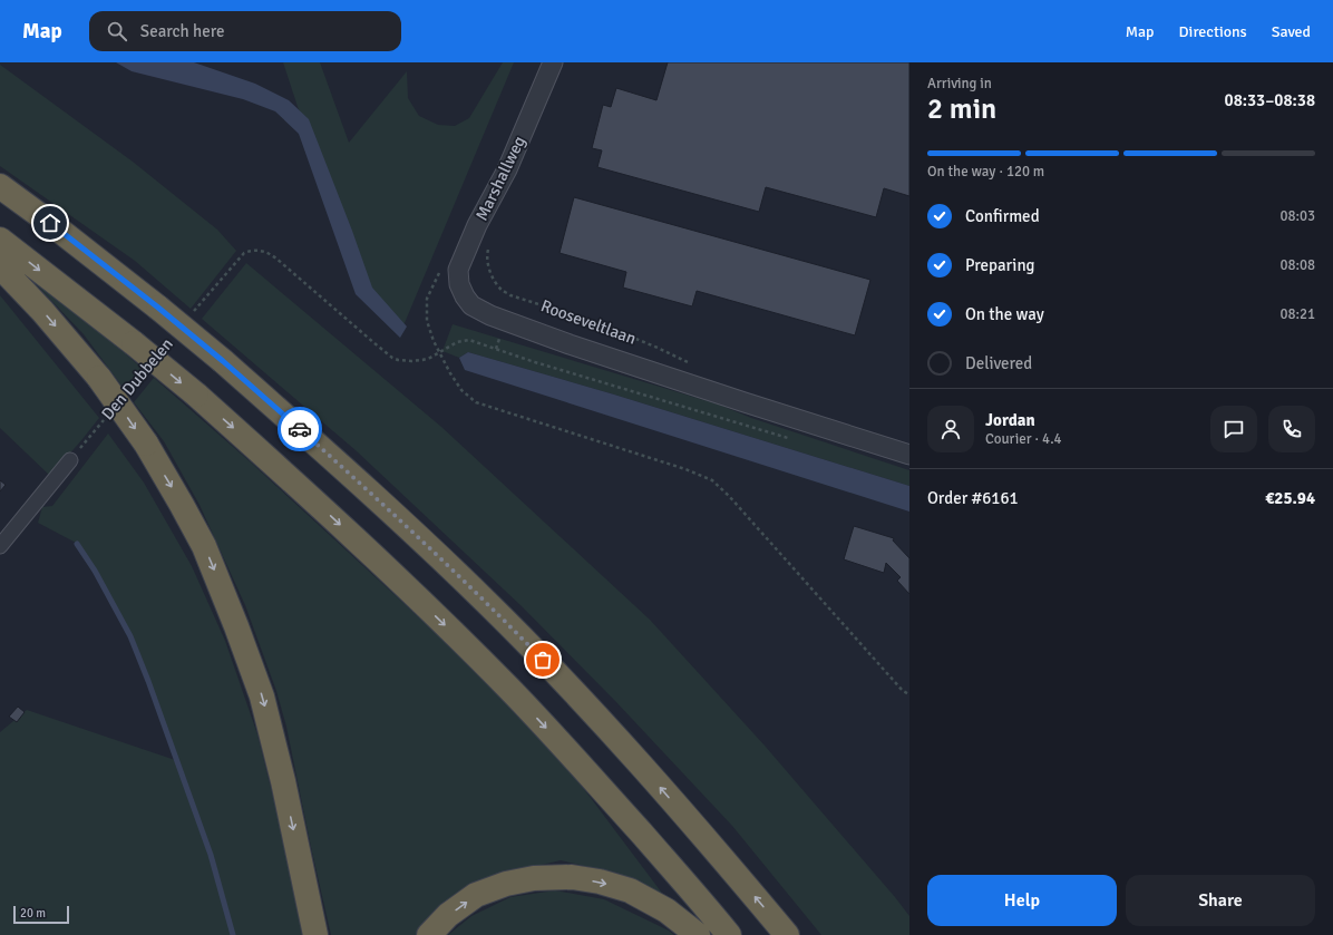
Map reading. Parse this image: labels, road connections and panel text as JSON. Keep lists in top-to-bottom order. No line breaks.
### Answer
{"streets":{"street":["Marshallweg","Rooseveltlaan"],"path":["Den Dubbelen"]},"crossings":[["Marshallweg","Rooseveltlaan"]],"scale_bar":"20 m","page":{"header":"Map","search":"Search here","nav":["Map","Directions","Saved"],"heading":["2 min","Arriving in","08:33–08:38"],"panel":["Jordan","Courier · 4.4","Order #6161","€25.94"],"bar":"On the way · 120 m","list":[["Confirmed","08:03"],["Preparing","08:08"],["On the way","08:21"],"Delivered"],"buttons":["Help","Share"],"scale":"20 m"}}
